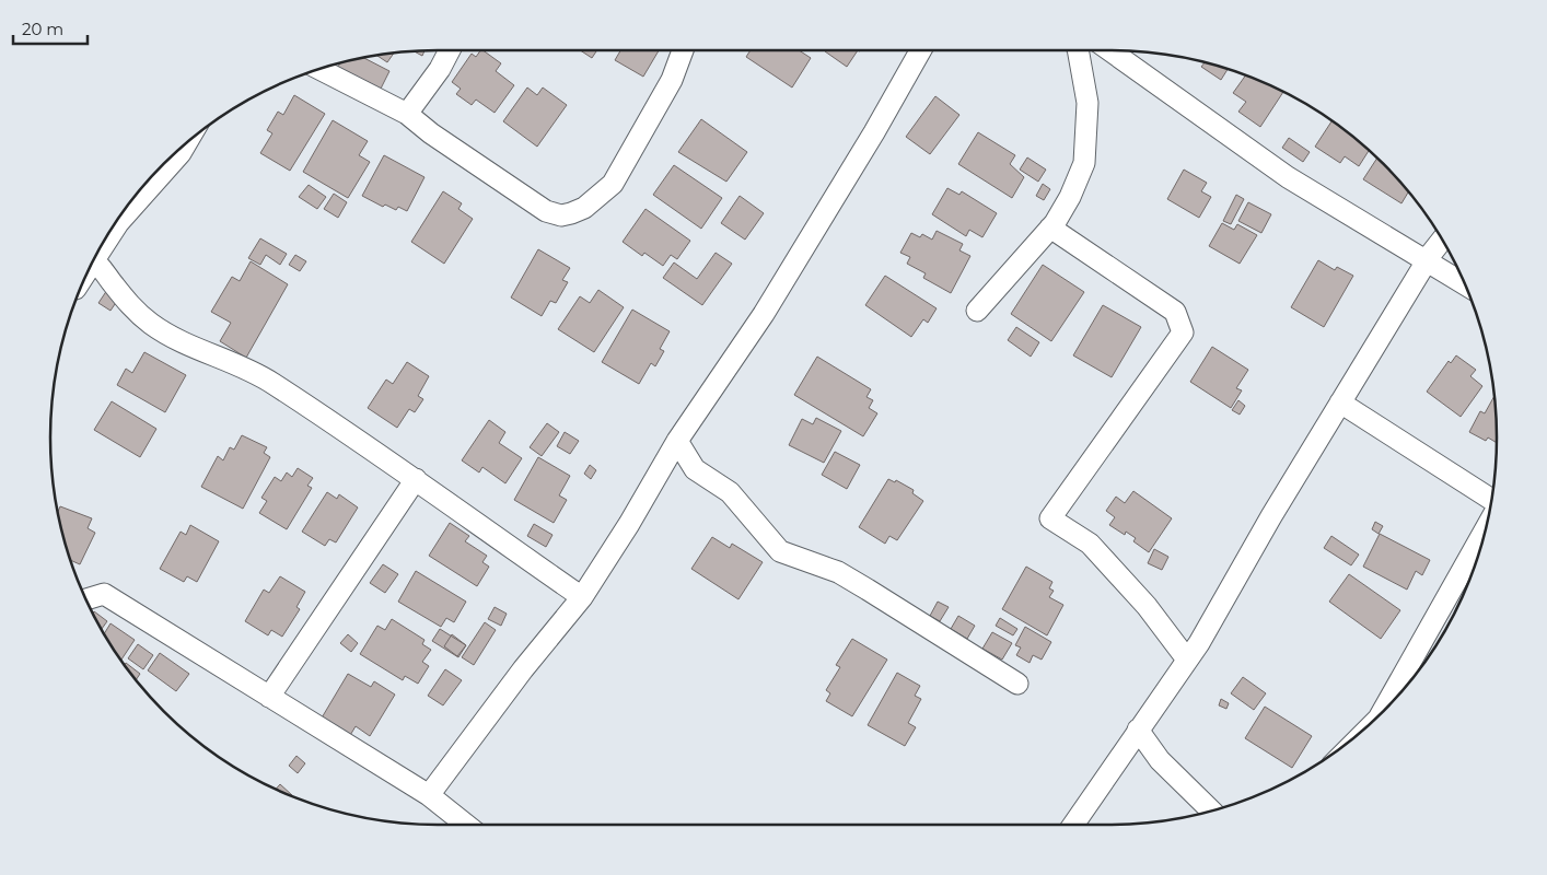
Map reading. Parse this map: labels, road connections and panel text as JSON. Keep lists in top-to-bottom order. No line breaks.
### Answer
{"scale_bar":"20 m"}
